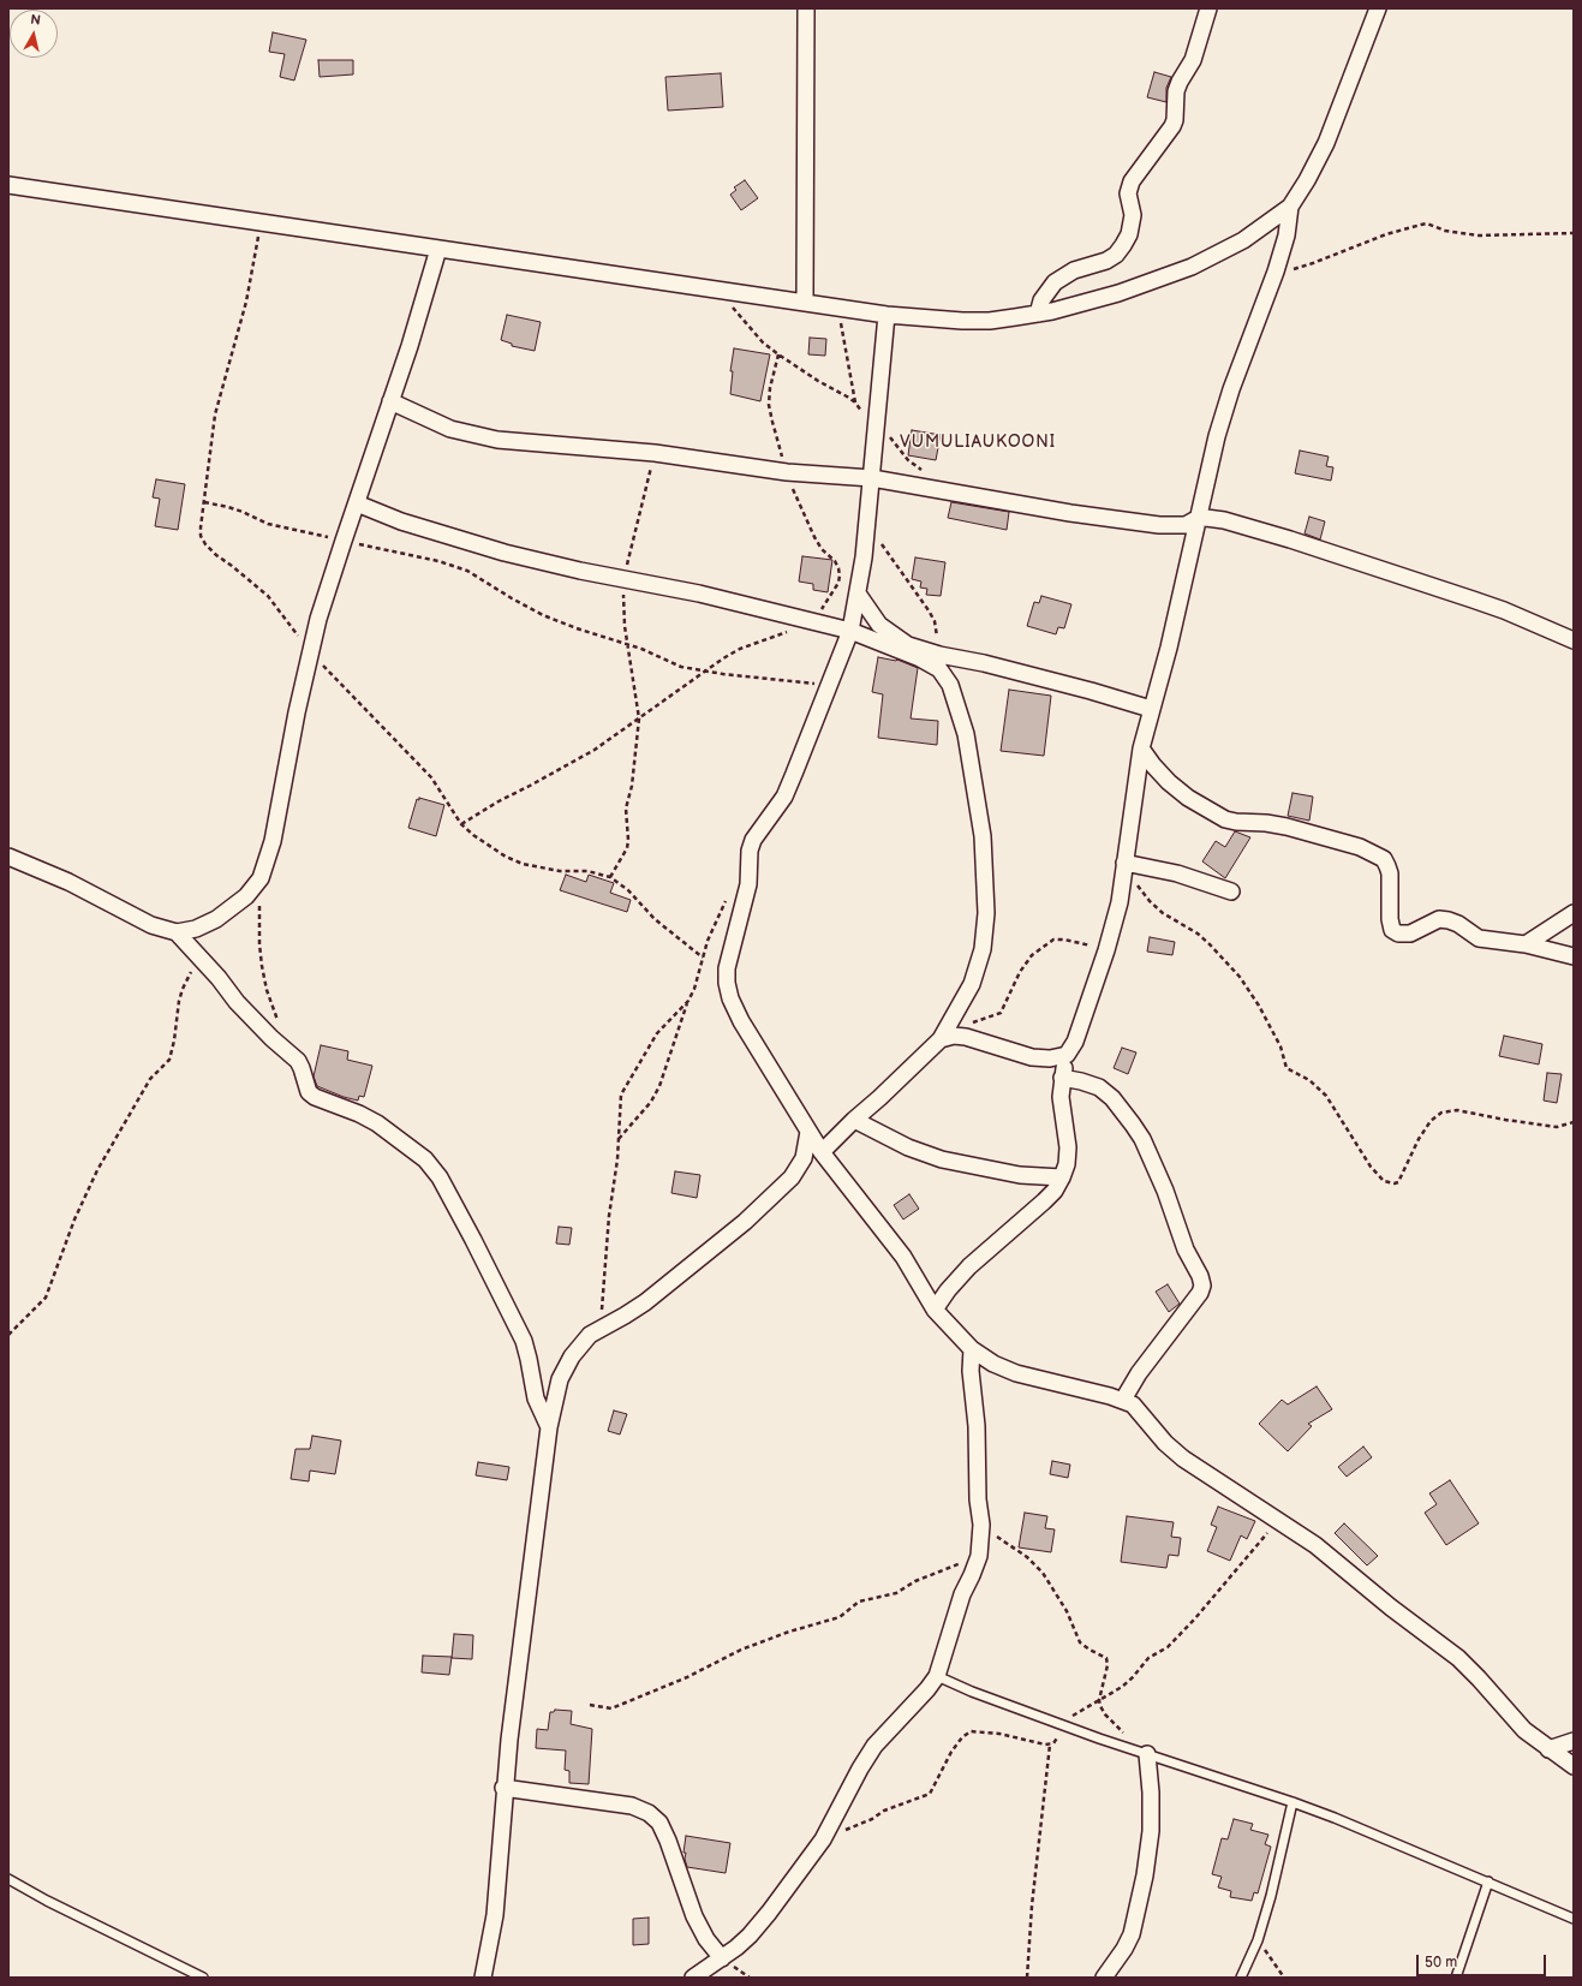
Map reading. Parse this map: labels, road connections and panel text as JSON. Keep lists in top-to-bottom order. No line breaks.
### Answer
{"districts":["VUMULIAUKOONI"],"scale_bar":"50 m","north":"top"}
